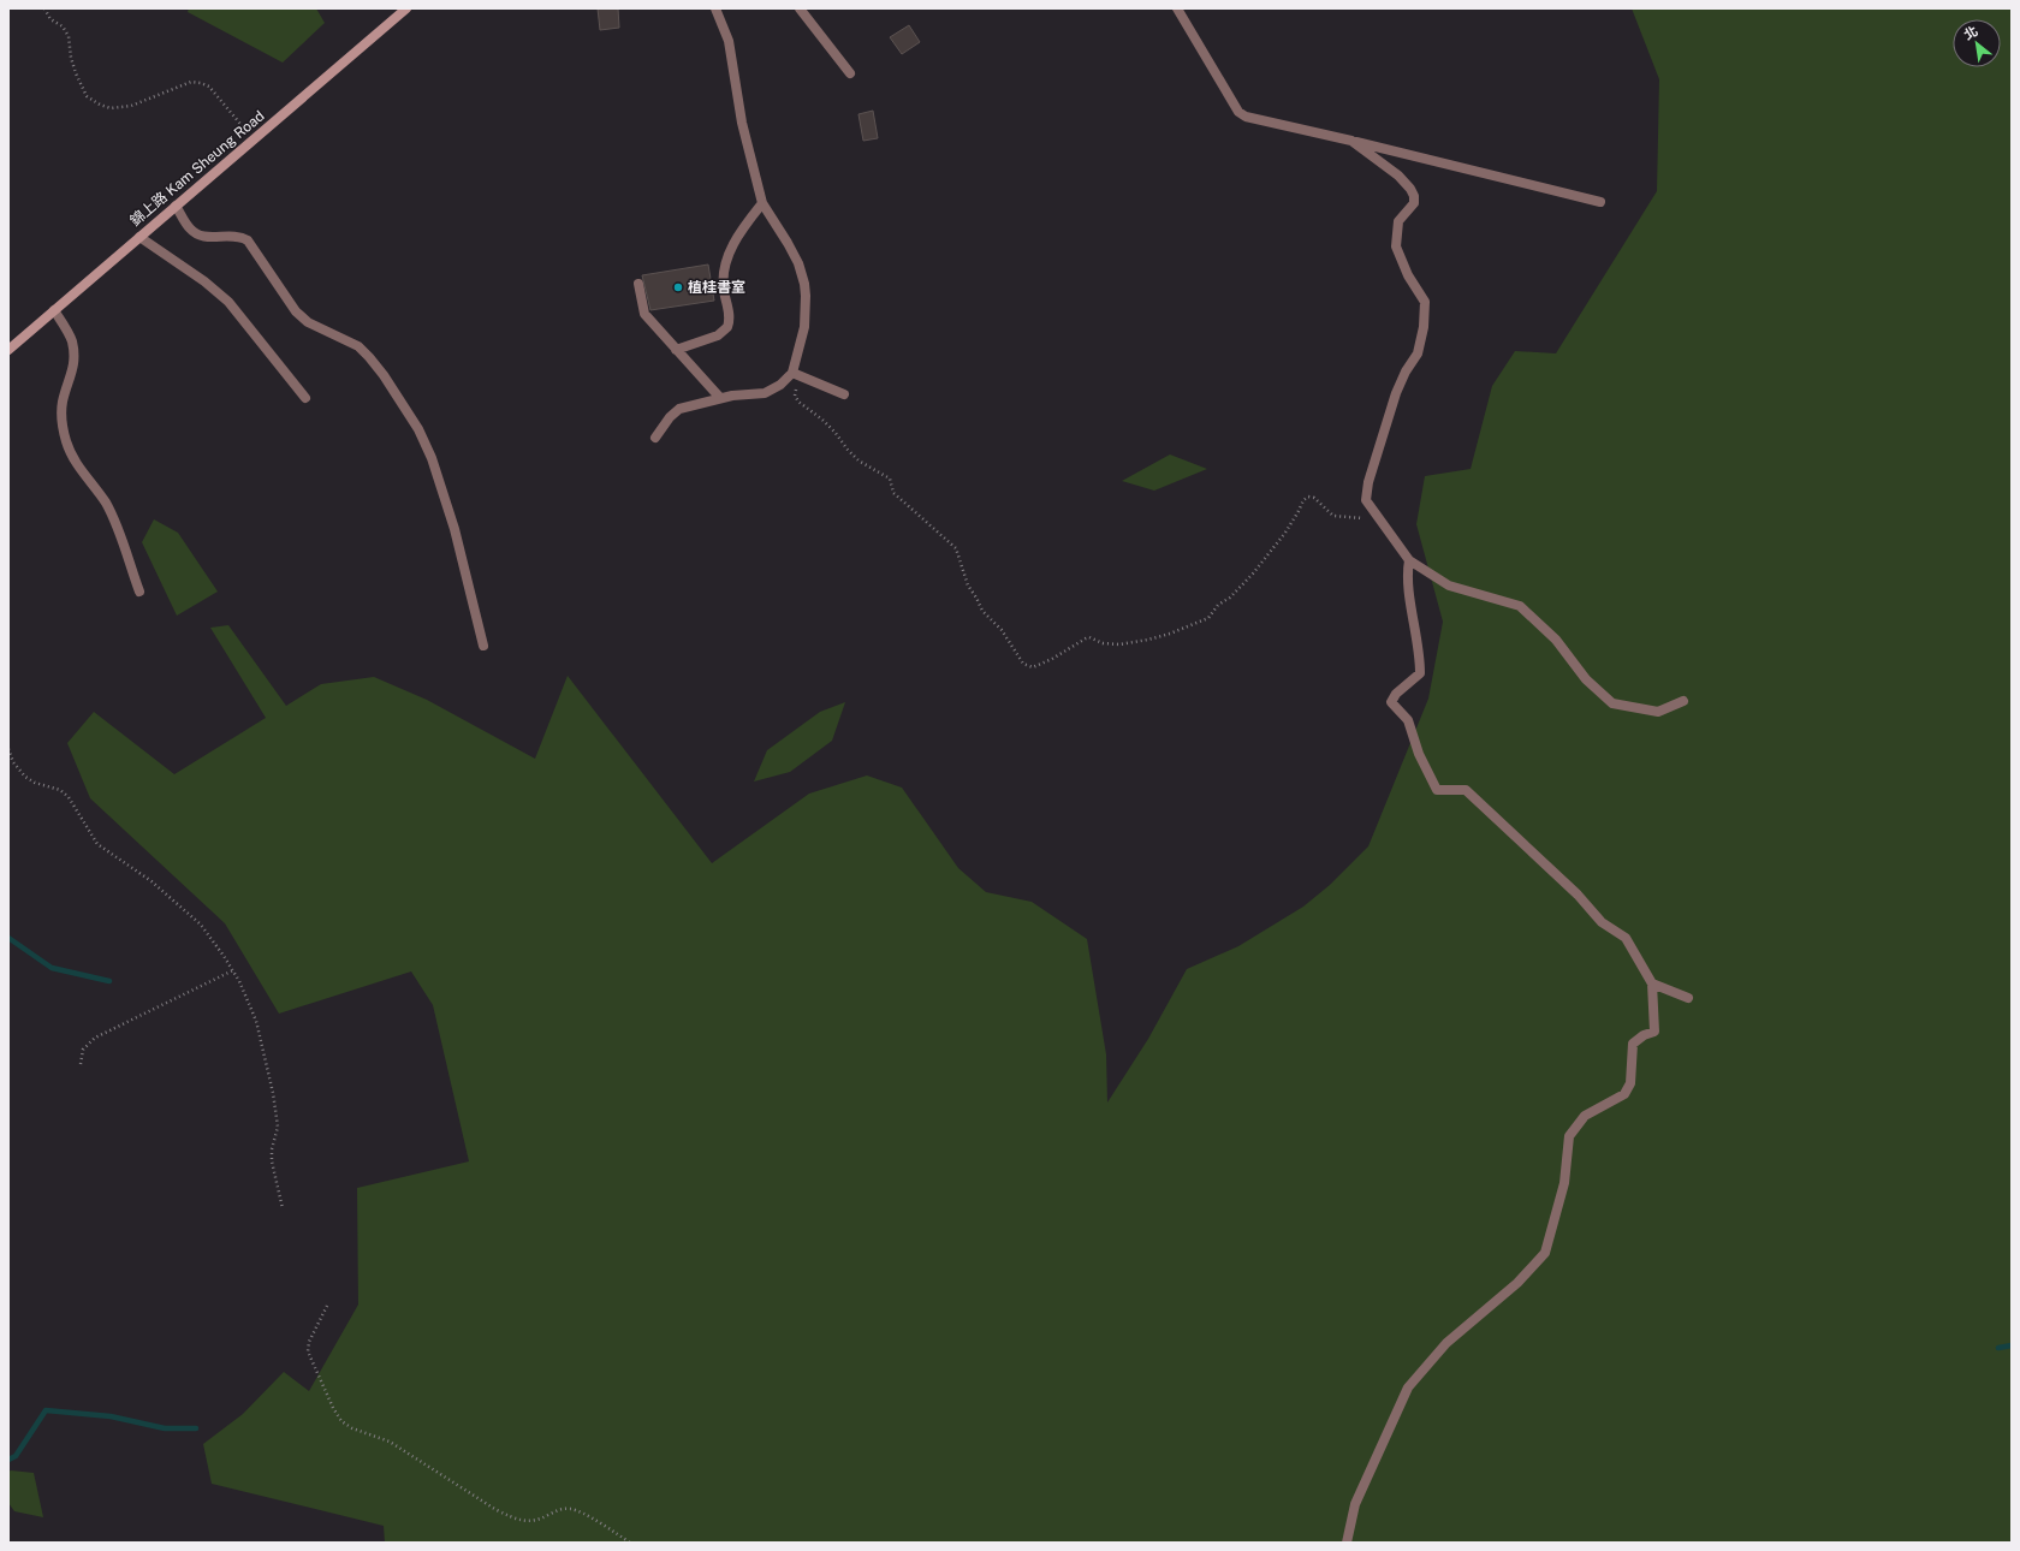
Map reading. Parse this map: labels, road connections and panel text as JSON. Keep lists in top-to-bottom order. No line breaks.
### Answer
{"streets":{"main road":["錦上路 Kam Sheung Road"]},"places":["植桂書室"],"north":"top left"}
